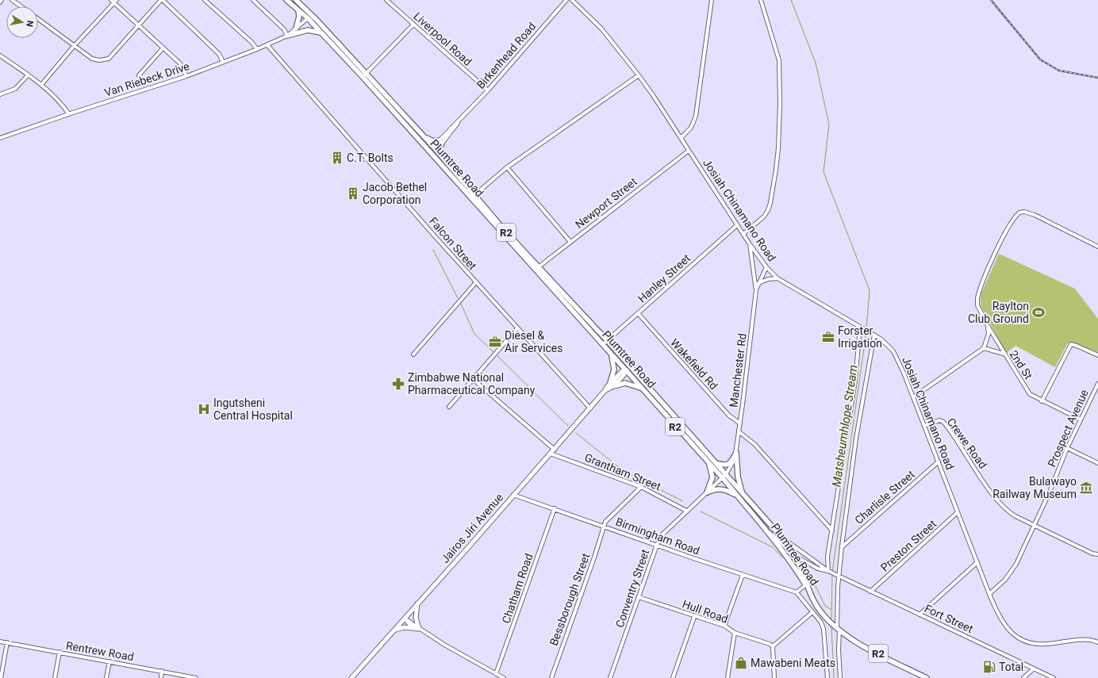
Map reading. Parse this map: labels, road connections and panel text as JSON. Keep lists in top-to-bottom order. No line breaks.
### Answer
{"streets":{"highway":["Plumtree Road","R2"],"main road":["Jairos Jiri Avenue"],"street":["Liverpool Road","Birkenhead Road","Van Riebeck Drive","Newport Street","Josiah Chinamano Road","Falcon Street","Hanley Street","Wakefield Rd","2nd St","Manchester Rd","Prospect Avenue","Crewe Road","Grantham Street","Charlisle Street","Birmingham Road","Preston Street","Chatham Road","Conventry Street","Bessborough Street","Hull Road","Fort Street","Rentrew Road"]},"crossings":[["Liverpool Road","Birkenhead Road"],["Birkenhead Road","Plumtree Road"],["Van Riebeck Drive","Plumtree Road"],["Van Riebeck Drive","Falcon Street"],["Plumtree Road","Newport Street"],["Plumtree Road","R2"],["Plumtree Road","Hanley Street"],["Plumtree Road","Manchester Rd"],["Plumtree Road","Conventry Street"],["Newport Street","Josiah Chinamano Road"],["Josiah Chinamano Road","Hanley Street"],["Josiah Chinamano Road","Prospect Avenue"],["Josiah Chinamano Road","Crewe Road"],["Josiah Chinamano Road","Charlisle Street"],["Josiah Chinamano Road","Preston Street"],["Falcon Street","Jairos Jiri Avenue"],["Hanley Street","Wakefield Rd"],["Wakefield Rd","Manchester Rd"],["2nd St","Prospect Avenue"],["Manchester Rd","Conventry Street"],["Prospect Avenue","Crewe Road"],["Grantham Street","Jairos Jiri Avenue"],["Grantham Street","Conventry Street"],["Grantham Street","Bessborough Street"],["Jairos Jiri Avenue","Birmingham Road"],["Birmingham Road","Chatham Road"],["Birmingham Road","Conventry Street"],["Birmingham Road","Bessborough Street"],["Preston Street","Fort Street"],["Conventry Street","Hull Road"]],"water":["Matsheumhlope Stream"],"places":{"building":["C.T. Bolts","Jacob Bethel Corporation"],"sports":["Raylton Club Ground"],"office":["Forster Irrigation","Diesel & Air Services"],"pharmacy":["Zimbabwe National Pharmaceutical Company"],"hospital":["Ingutsheni Central Hospital"],"museum":["Bulawayo Railway Museum"],"shop":["Mawabeni Meats"],"fuel station":["Total"]},"north":"right"}
